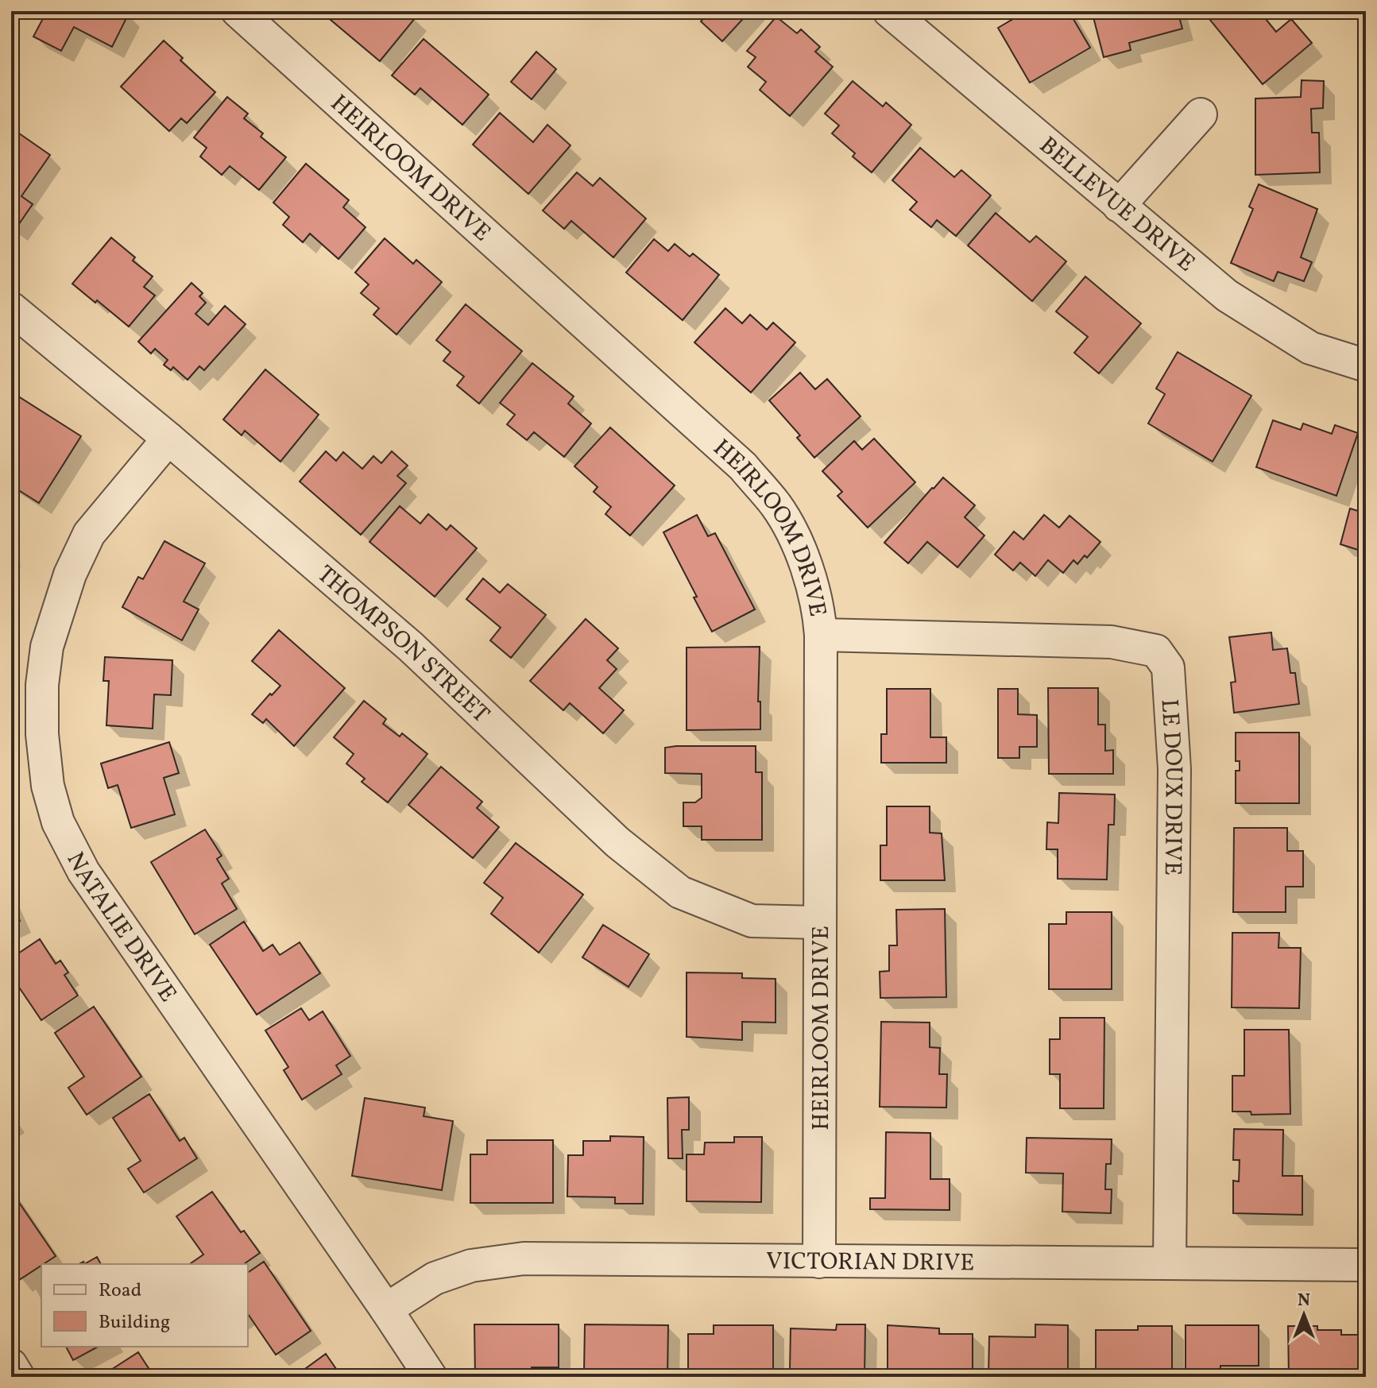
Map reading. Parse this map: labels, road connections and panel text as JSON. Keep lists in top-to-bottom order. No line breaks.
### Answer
{"streets":{"street":["HEIRLOOM DRIVE","BELLEVUE DRIVE","THOMPSON STREET","LE DOUX DRIVE","NATALIE DRIVE","VICTORIAN DRIVE"]},"crossings":[["HEIRLOOM DRIVE","THOMPSON STREET"],["HEIRLOOM DRIVE","LE DOUX DRIVE"],["HEIRLOOM DRIVE","VICTORIAN DRIVE"],["THOMPSON STREET","NATALIE DRIVE"],["LE DOUX DRIVE","VICTORIAN DRIVE"],["NATALIE DRIVE","VICTORIAN DRIVE"]],"legend":["Road","Building"],"north":"top"}
